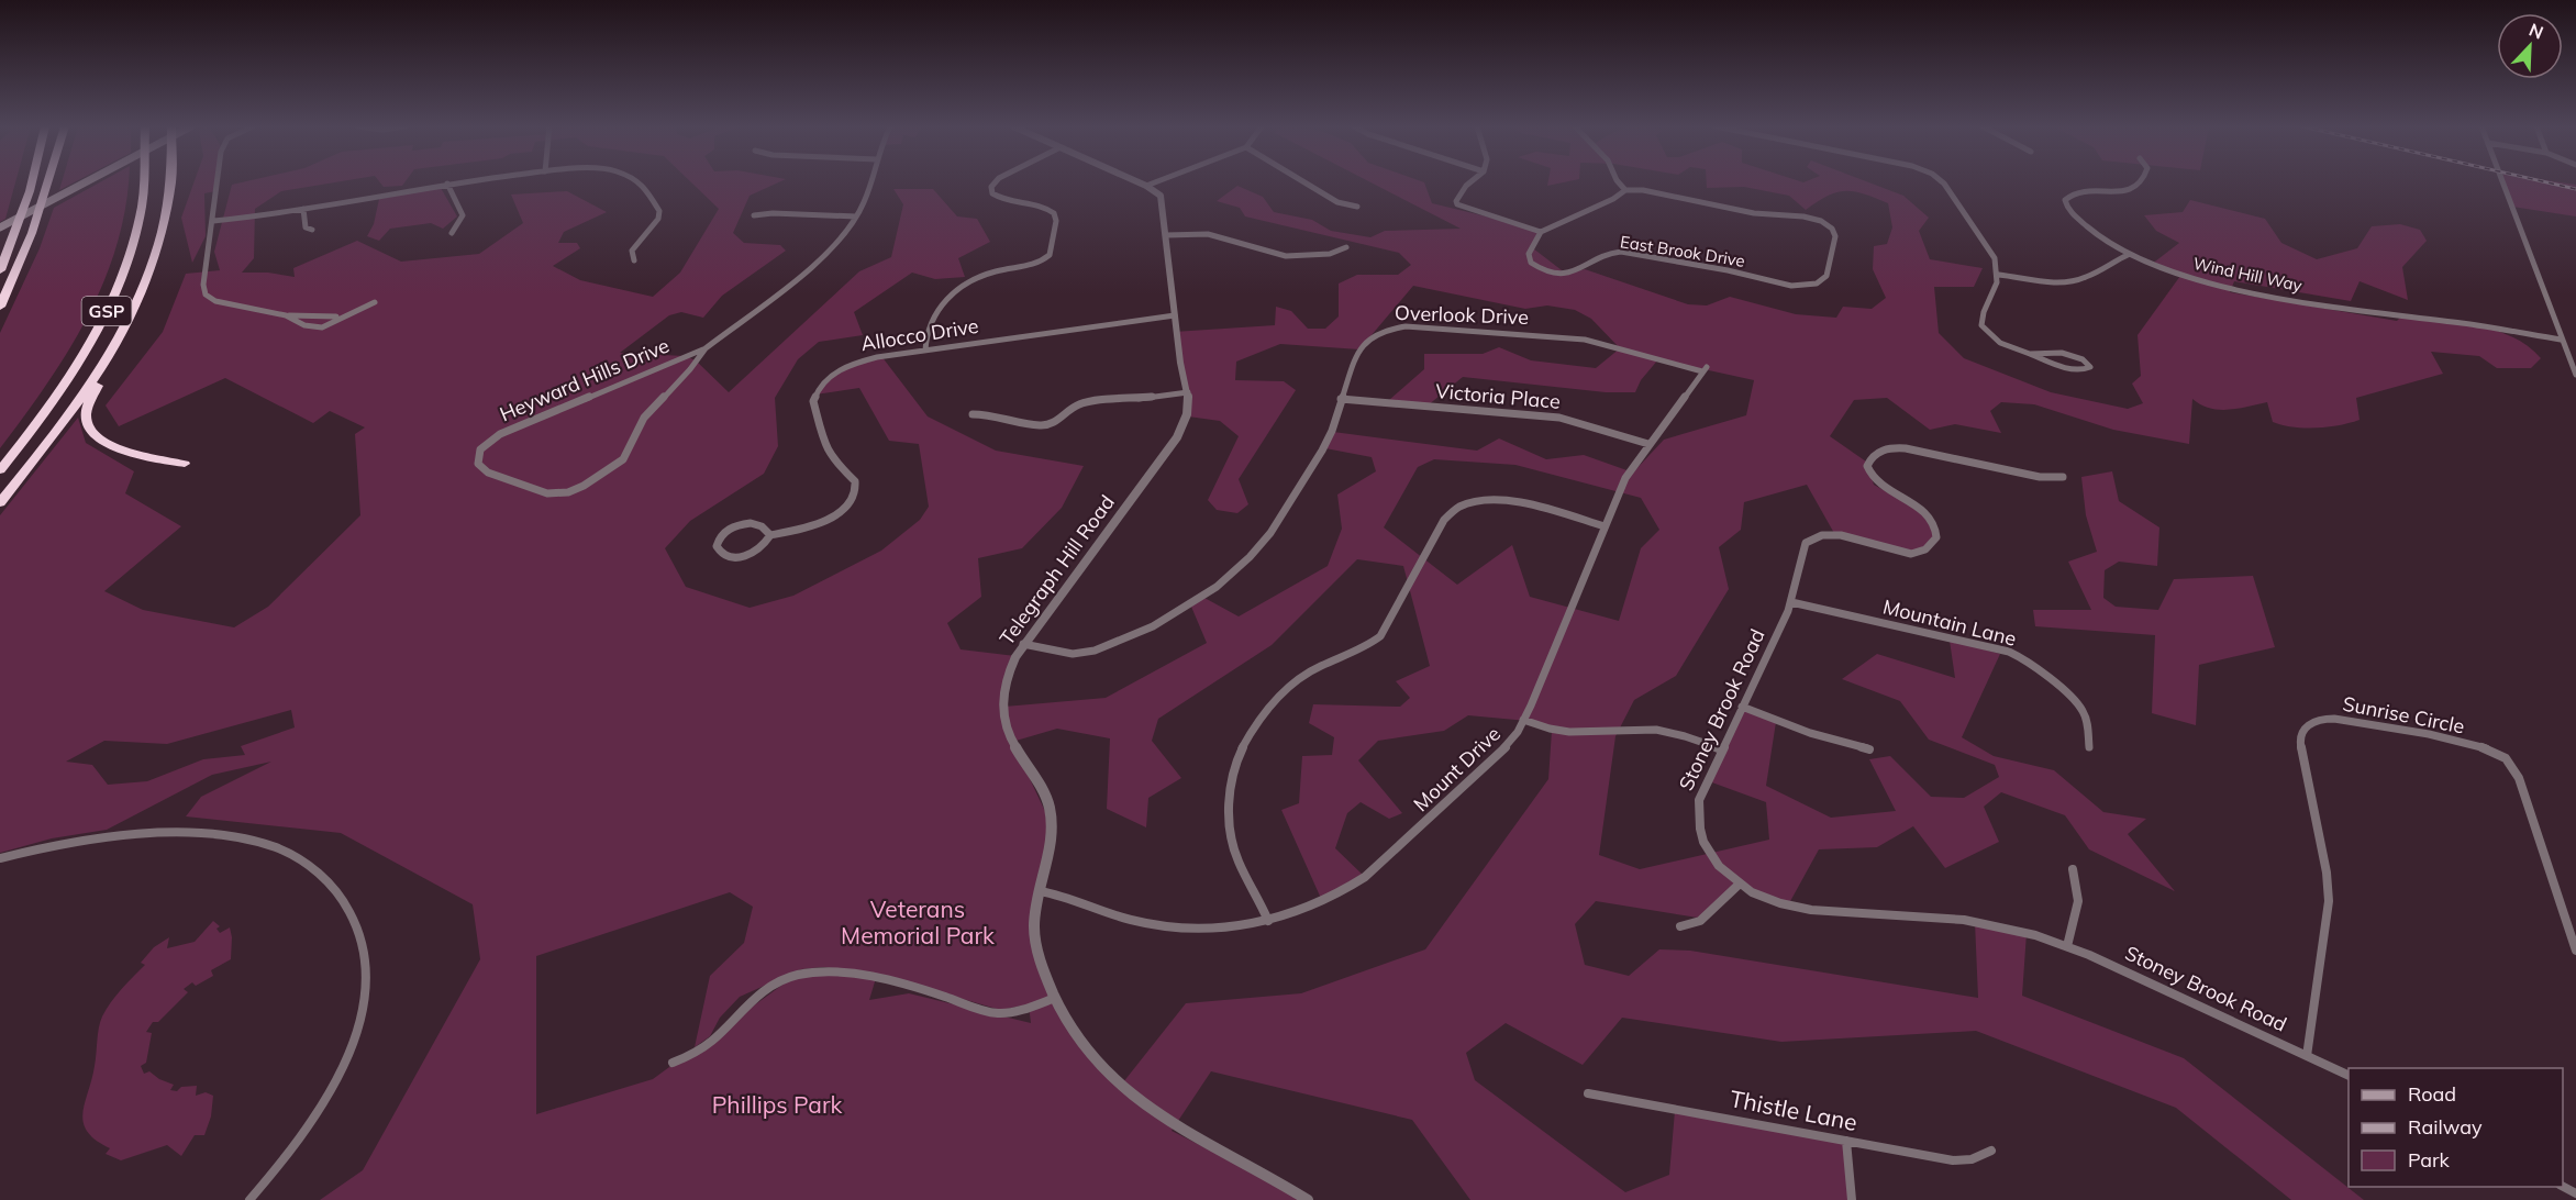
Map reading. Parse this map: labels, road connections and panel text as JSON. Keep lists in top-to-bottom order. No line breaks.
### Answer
{"streets":{"highway":["GSP"],"street":["East Brook Drive","Wind Hill Way","Overlook Drive","Allocco Drive","Heyward Hills Drive","Victoria Place","Telegraph Hill Road","Mountain Lane","Stoney Brook Road","Sunrise Circle","Mount Drive","Thistle Lane"]},"crossings":[["Overlook Drive","Victoria Place"],["Overlook Drive","Telegraph Hill Road"],["Overlook Drive","Mount Drive"],["Allocco Drive","Telegraph Hill Road"],["Victoria Place","Mount Drive"],["Telegraph Hill Road","Mount Drive"],["Mountain Lane","Stoney Brook Road"],["Stoney Brook Road","Sunrise Circle"]],"parks":["Veterans Memorial Park","Phillips Park"],"legend":["Road","Railway","Park"],"north":"top right"}
